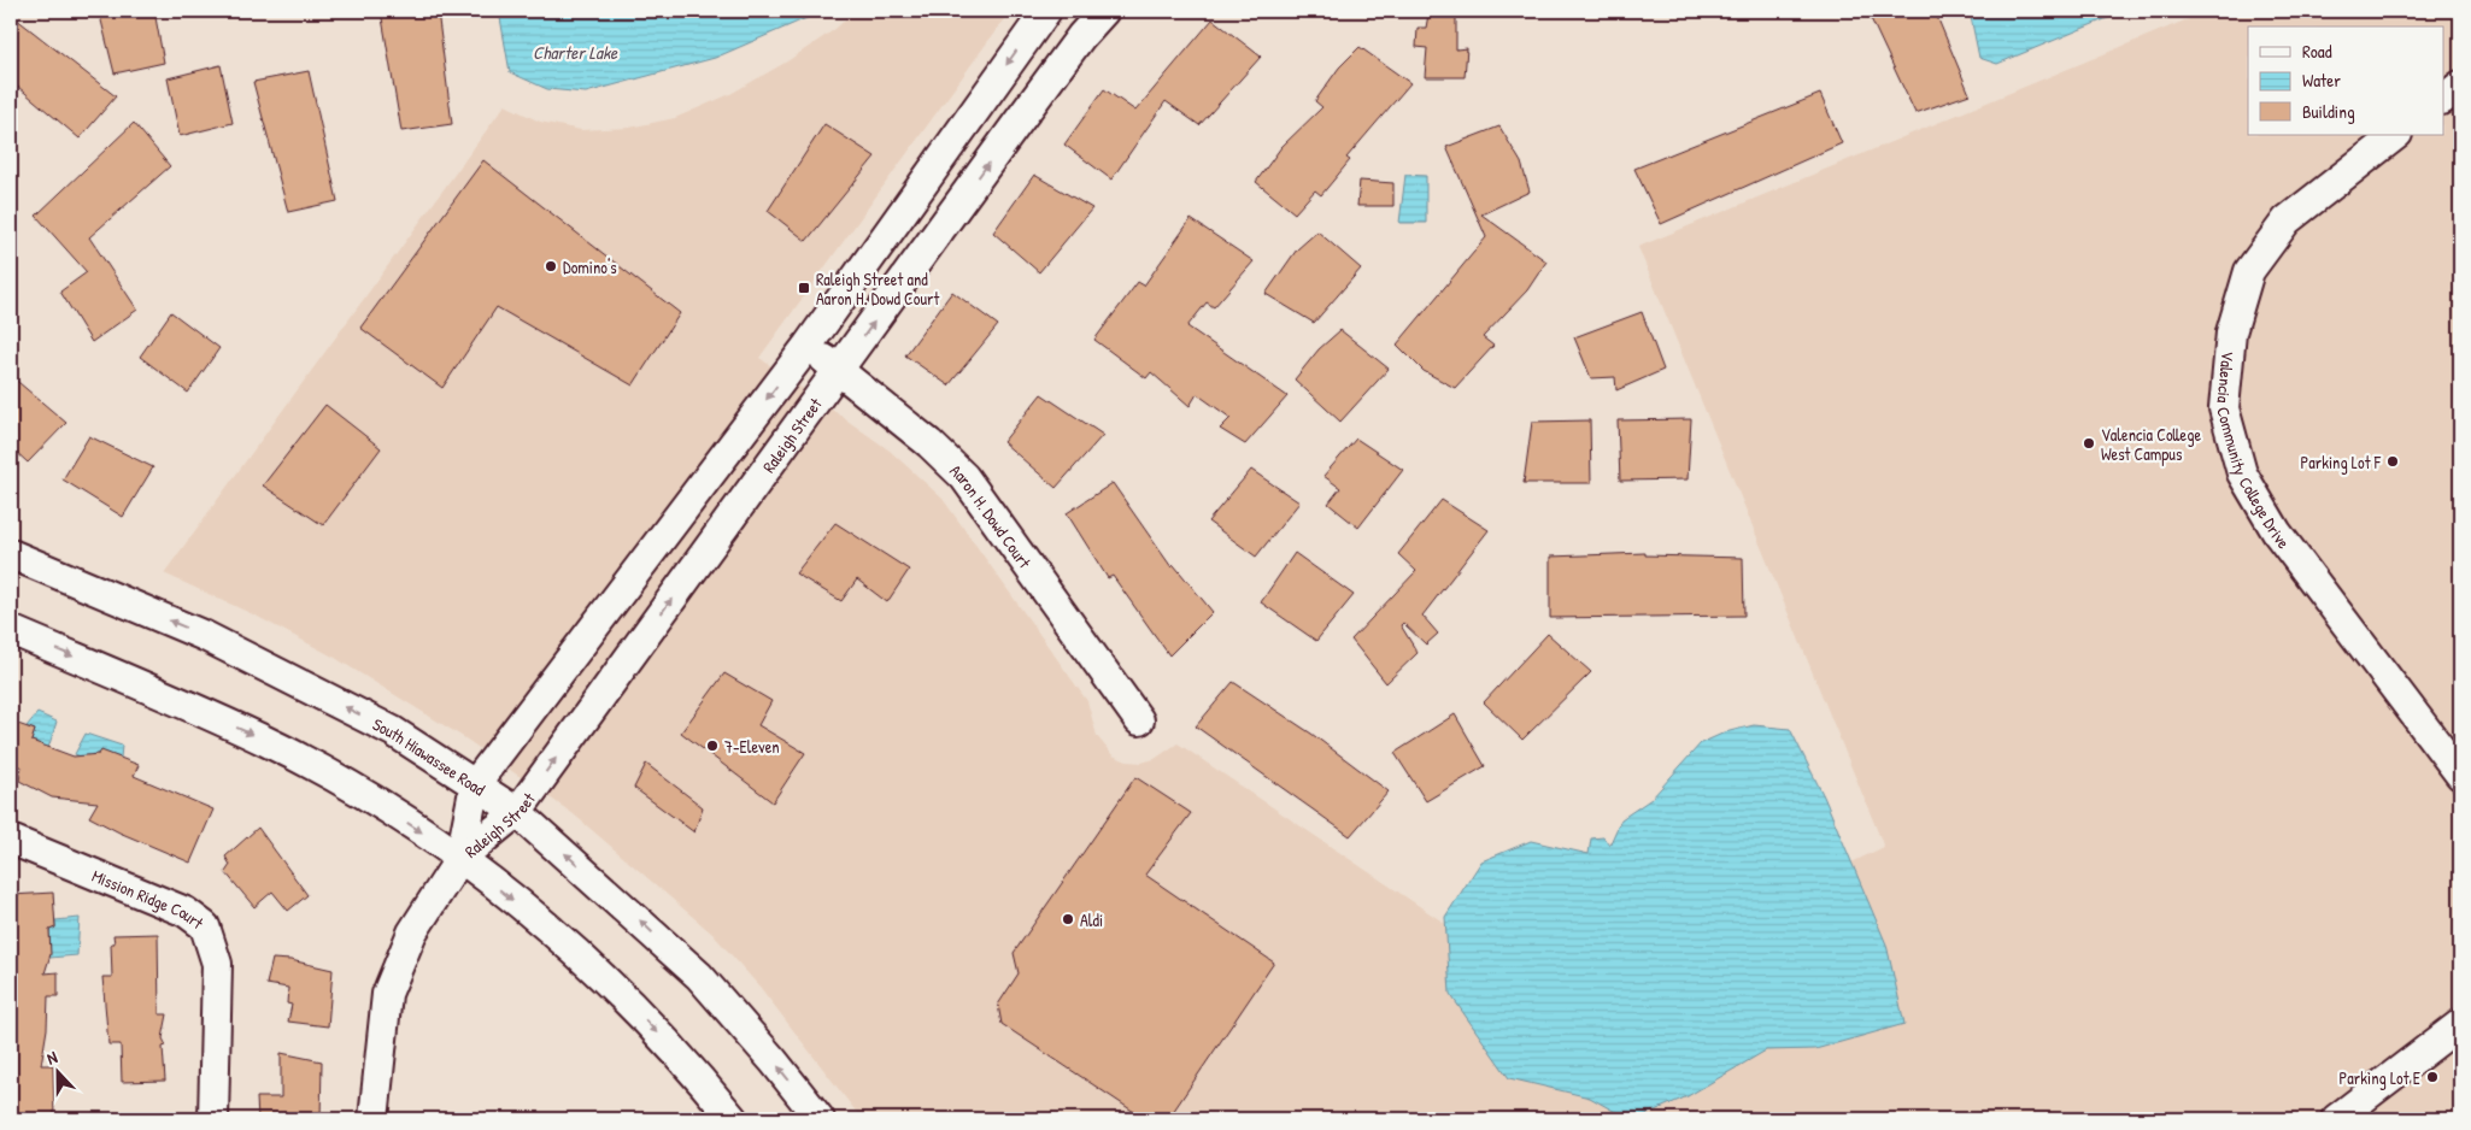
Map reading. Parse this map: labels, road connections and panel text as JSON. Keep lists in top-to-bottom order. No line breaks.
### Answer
{"streets":{"street":["Raleigh Street","Valencia Community College Drive","Aaron H. Dowd Court","South Hiawassee Road","Mission Ridge Court"]},"crossings":[["Raleigh Street","Aaron H. Dowd Court"],["Raleigh Street","South Hiawassee Road"]],"water":["Charter Lake"],"places":{"other":["Domino's","Valencia College West Campus","Parking Lot F","7-Eleven","Aldi","Parking Lot E"],"transit":["Raleigh Street and Aaron H. Dowd Court"]},"legend":["Road","Water","Building"],"north":"top"}
